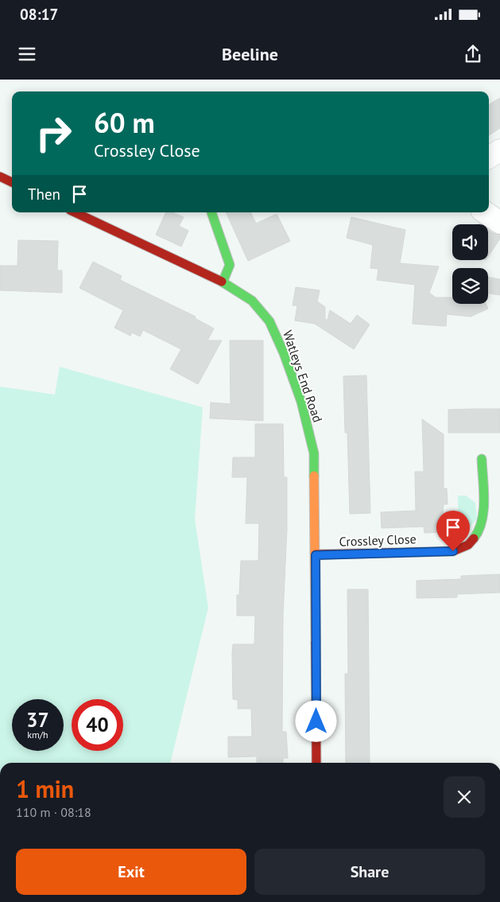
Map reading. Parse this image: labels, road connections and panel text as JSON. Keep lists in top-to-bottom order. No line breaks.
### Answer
{"streets":{"street":["Watleys End Road","Crossley Close"]},"crossings":[["Watleys End Road","Crossley Close"]],"page":{"status":"08:17","header":"Beeline","turn":["60 m","Crossley Close"],"then":"Then","speed":"37 km/h","limit":"40","heading":["1 min","110 m · 08:18"],"buttons":["Exit","Share"]}}
